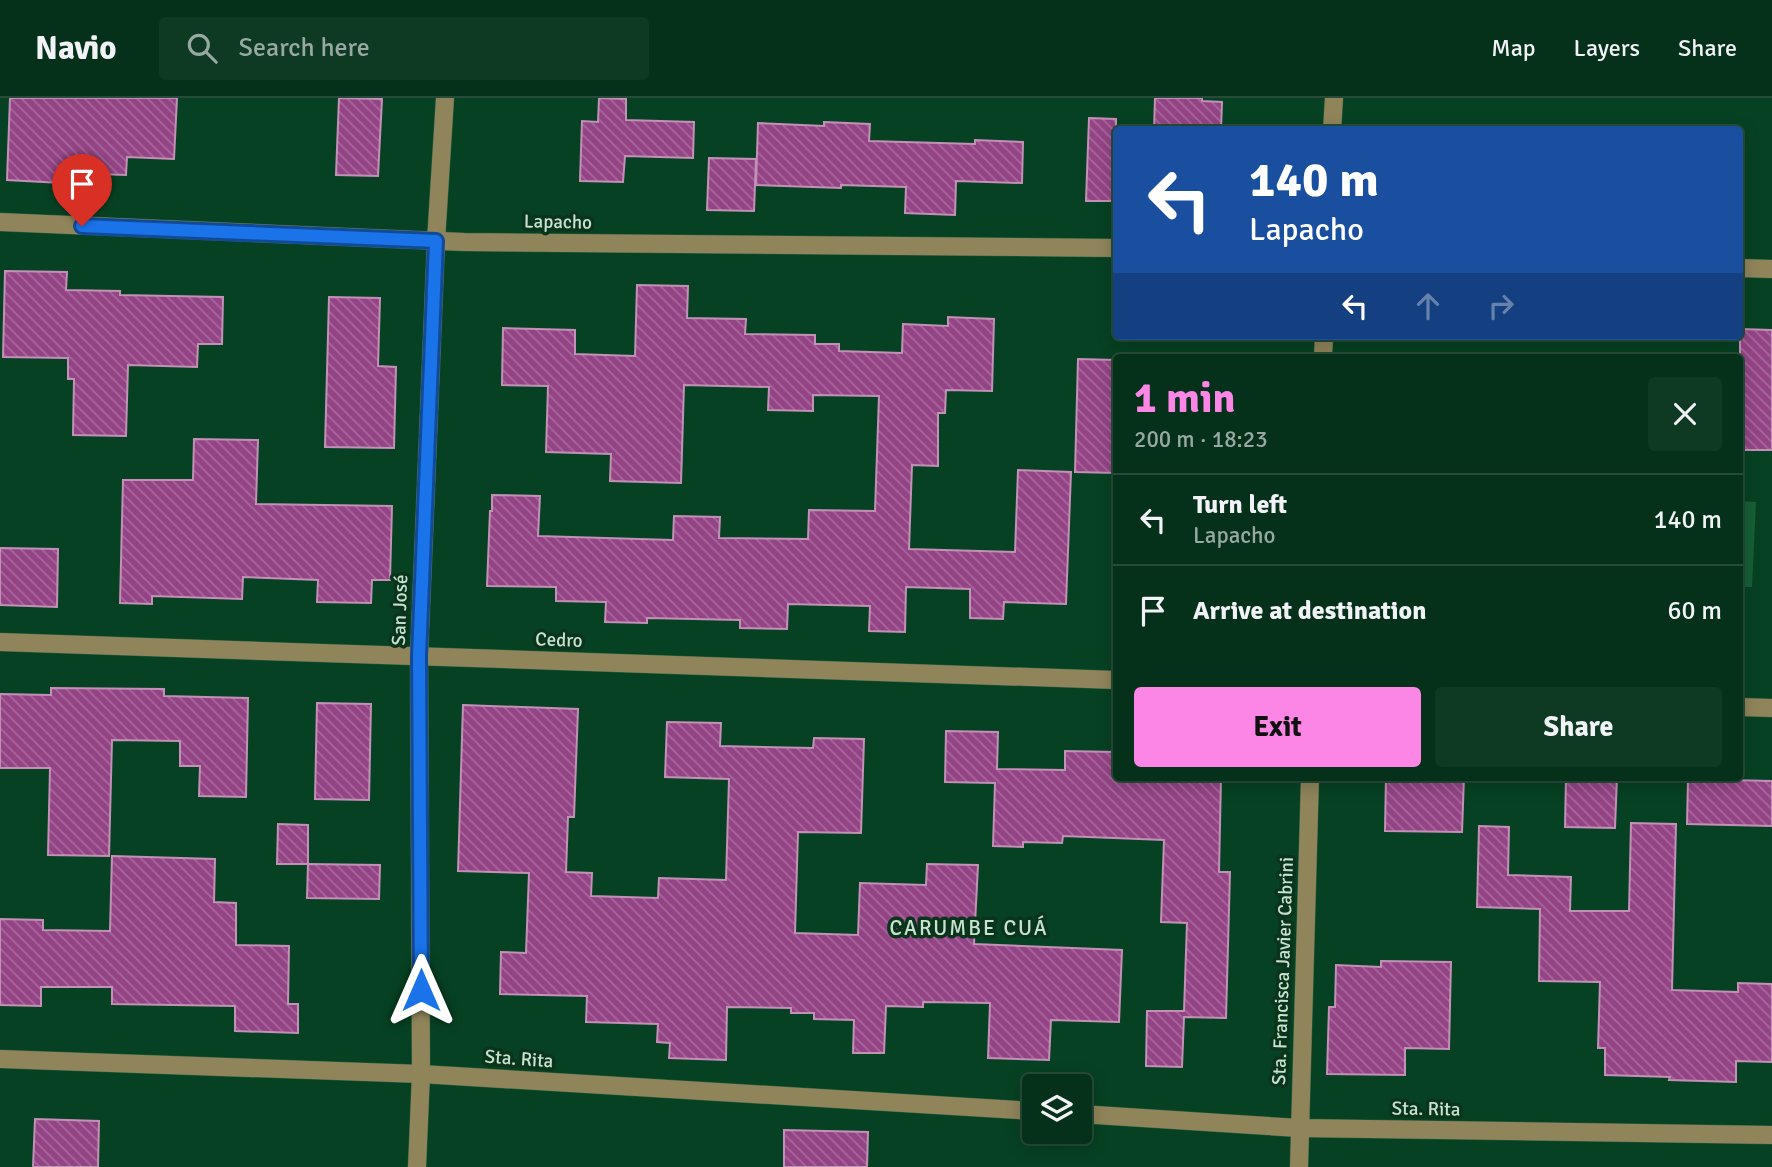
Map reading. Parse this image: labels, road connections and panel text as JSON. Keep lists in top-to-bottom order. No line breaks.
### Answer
{"streets":{"street":["Lapacho","San José","Cedro","Sta. Francisca Javier Cabrini","Sta. Rita"]},"crossings":[["Lapacho","San José"],["San José","Cedro"],["San José","Sta. Rita"],["Sta. Francisca Javier Cabrini","Sta. Rita"]],"districts":["CARUMBE CUÁ"],"page":{"header":"Navio","search":"Search here","nav":["Map","Layers","Share"],"turn":["140 m","Lapacho"],"heading":["1 min","200 m · 18:23"],"list":[{"name":"Turn left","note":"Lapacho","value":"140 m"},{"name":"Arrive at destination","value":"60 m"}],"buttons":["Exit","Share"]}}
